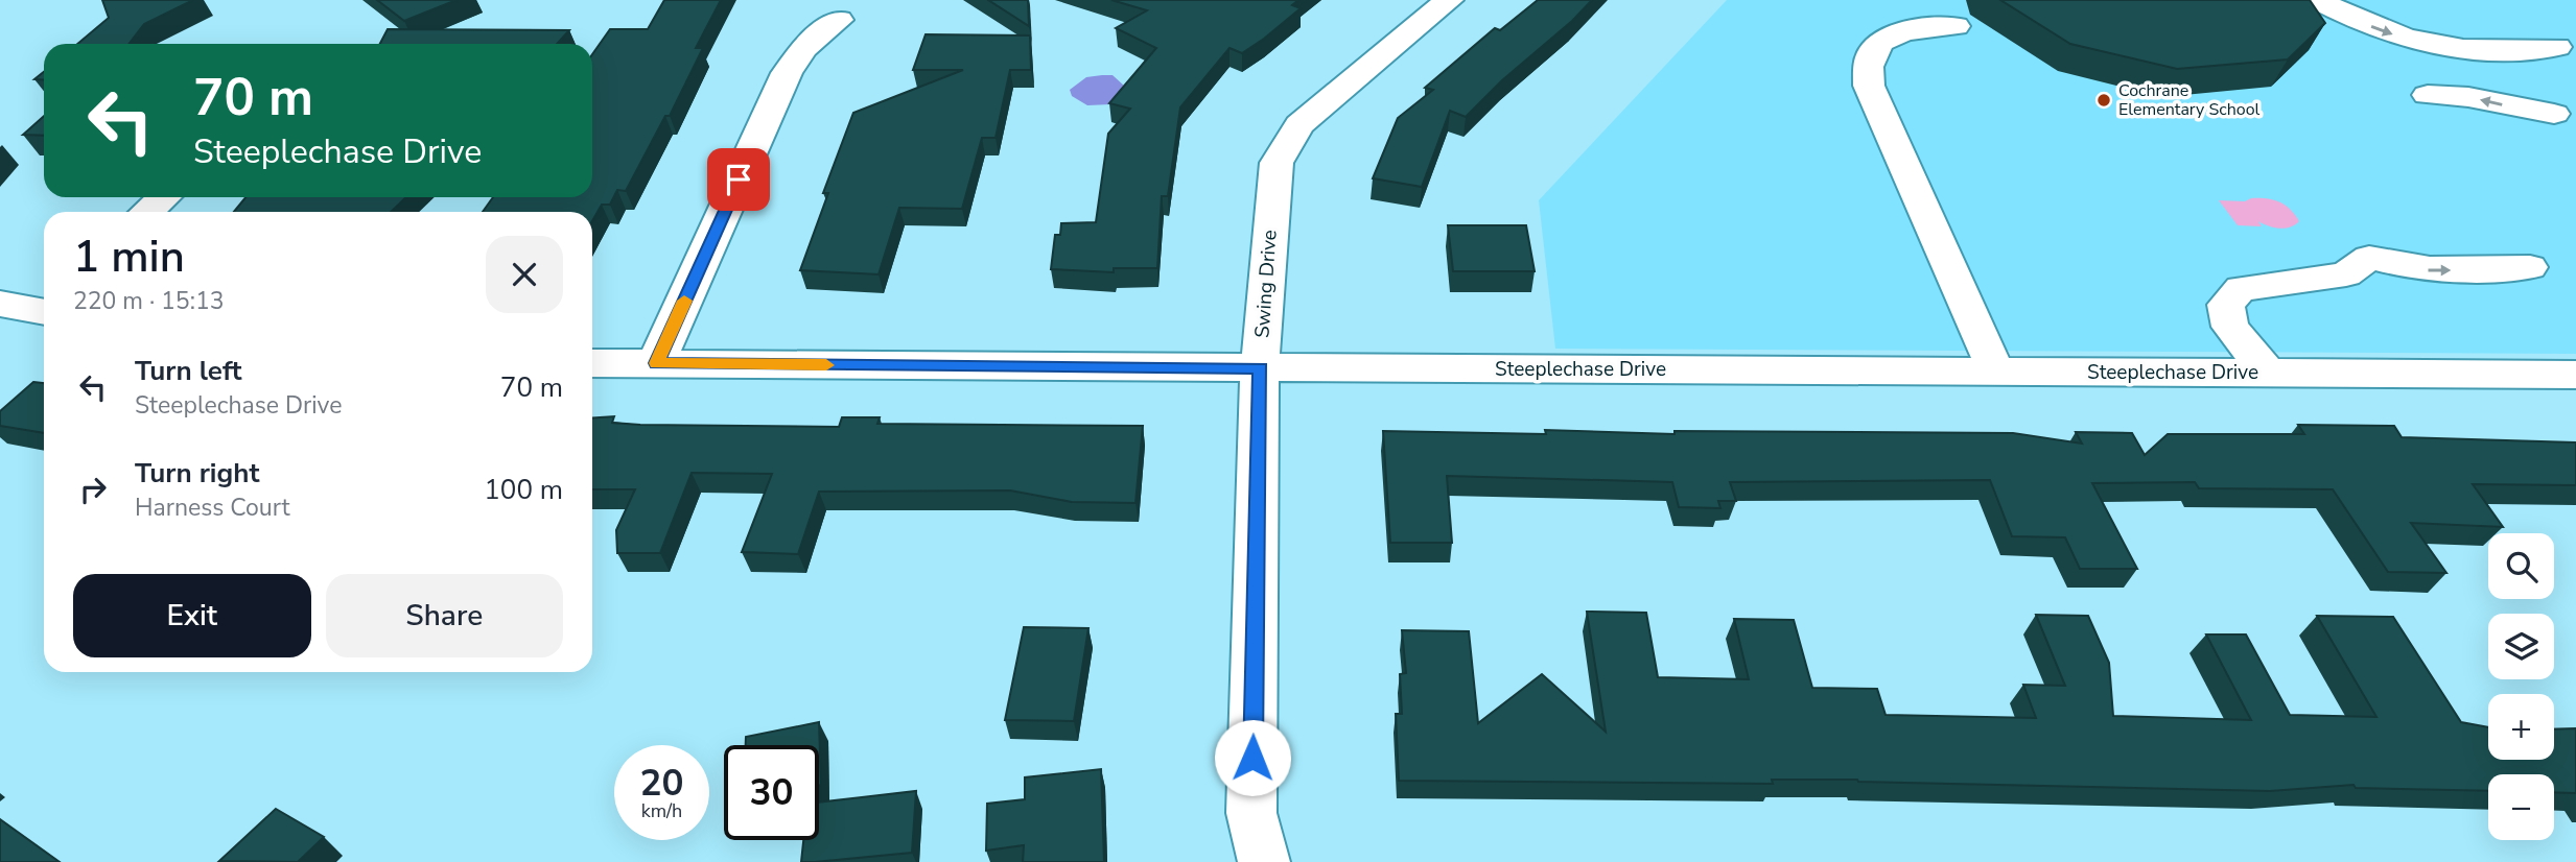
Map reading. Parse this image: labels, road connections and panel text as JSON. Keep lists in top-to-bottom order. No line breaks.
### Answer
{"streets":{"street":["Swing Drive","Steeplechase Drive"]},"crossings":[["Swing Drive","Steeplechase Drive"]],"places":["Cochrane Elementary School"],"page":{"turn":["70 m","Steeplechase Drive"],"heading":["1 min","220 m · 15:13"],"list":[{"name":"Turn left","note":"Steeplechase Drive","value":"70 m"},{"name":"Turn right","note":"Harness Court","value":"100 m"}],"map_buttons":["+","−"],"buttons":["Exit","Share"],"speed":"20 km/h","limit":"30"}}
